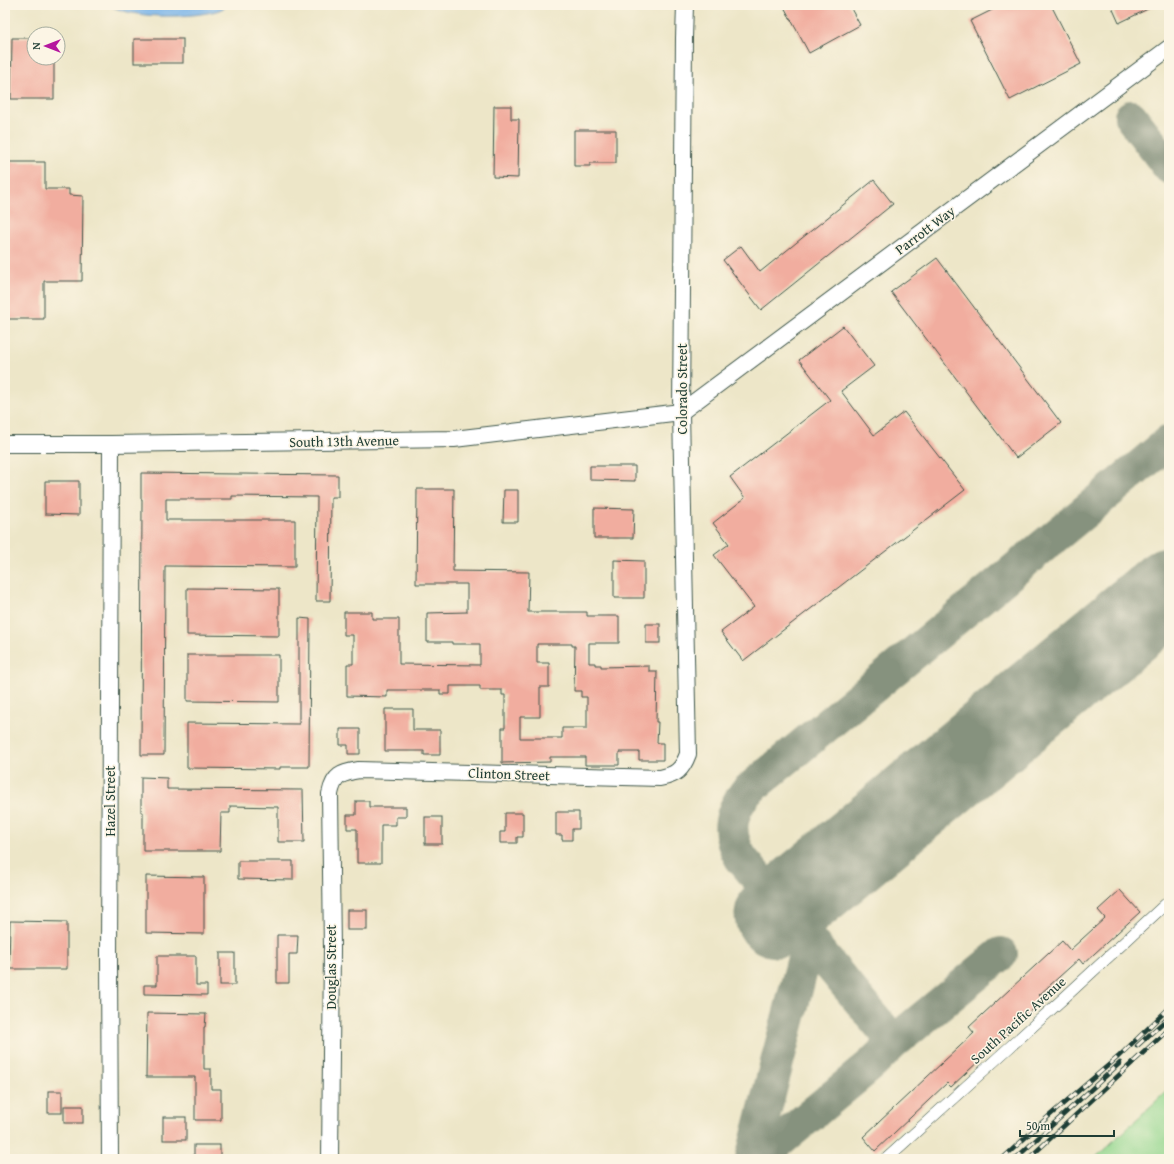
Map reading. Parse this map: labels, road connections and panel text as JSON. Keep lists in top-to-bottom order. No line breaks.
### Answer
{"streets":{"street":["Parrott Way","Colorado Street","South 13th Avenue","Clinton Street","Hazel Street","Douglas Street","South Pacific Avenue"]},"crossings":[["Parrott Way","Colorado Street"],["Parrott Way","South 13th Avenue"],["Colorado Street","South 13th Avenue"],["Colorado Street","Clinton Street"],["South 13th Avenue","Hazel Street"],["Clinton Street","Douglas Street"]],"scale_bar":"50 m","north":"left"}
